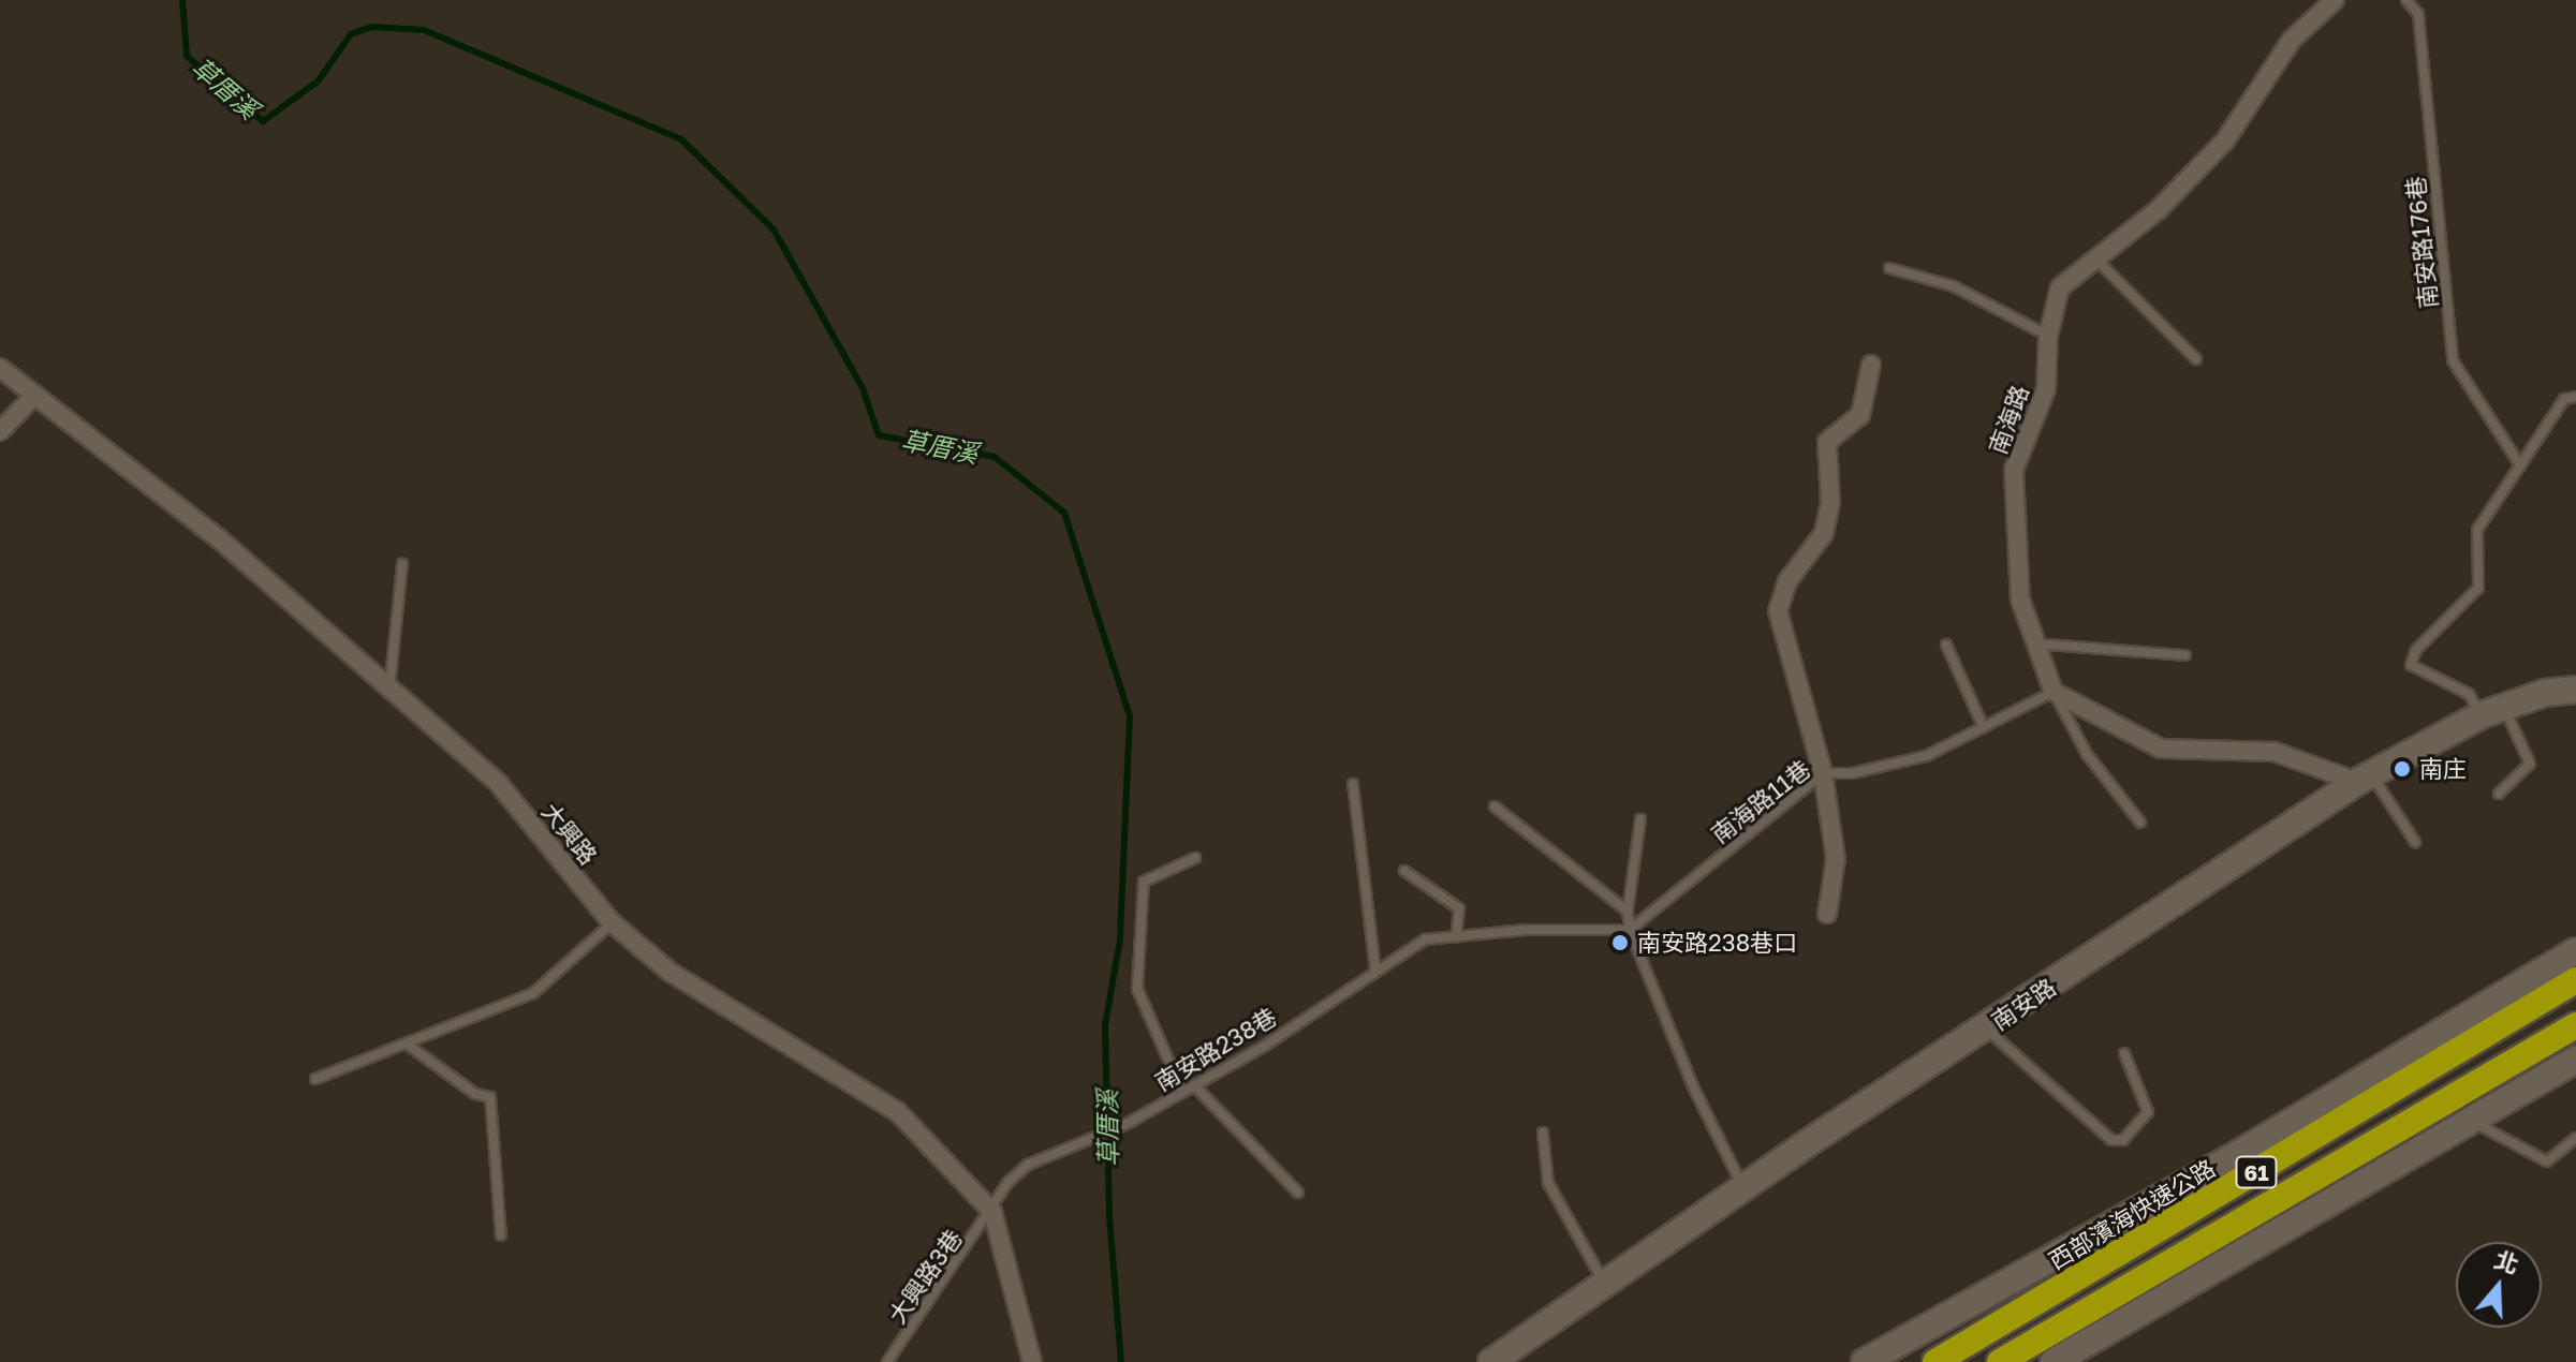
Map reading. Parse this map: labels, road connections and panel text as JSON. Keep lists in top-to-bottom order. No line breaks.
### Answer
{"streets":{"highway":["61","西部濱海快速公路"],"street":["南海路","大興路","南安路"],"lane":["南安路176巷","南海路11巷","南安路238巷","大興路3巷"]},"crossings":[["南海路","南海路11巷"],["南海路11巷","南安路238巷"],["大興路","南安路238巷"],["大興路","大興路3巷"],["南安路238巷","大興路3巷"]],"water":["草厝溪"],"places":["南庄","南安路238巷口"],"north":"top"}
